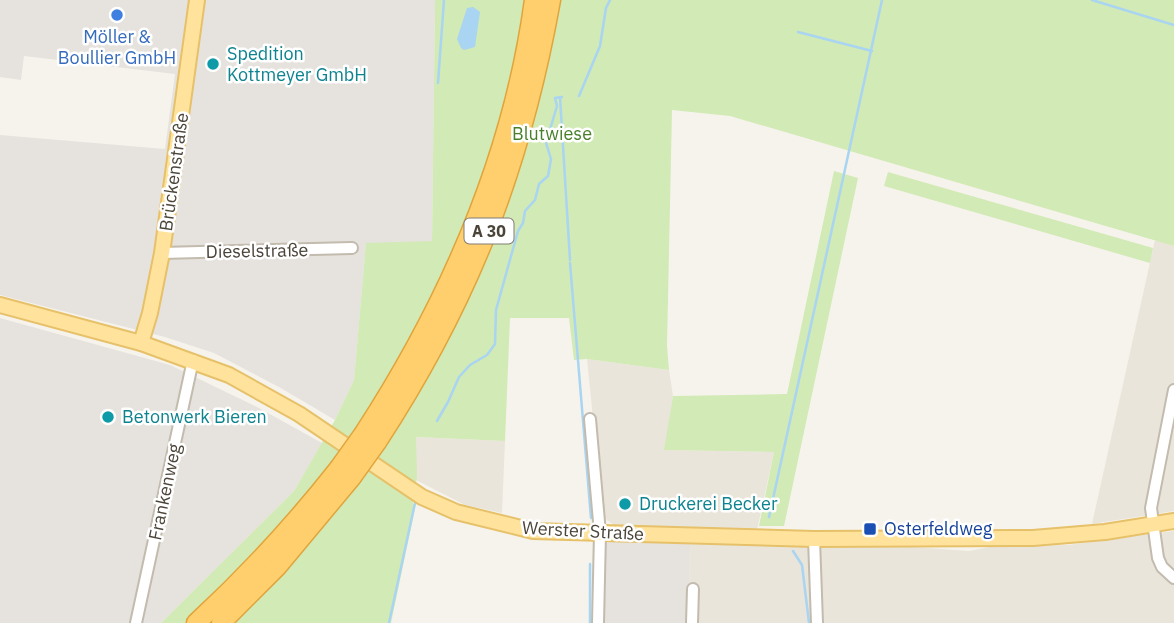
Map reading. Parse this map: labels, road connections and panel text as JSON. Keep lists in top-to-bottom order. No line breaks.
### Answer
{"streets":{"highway":["A 30"],"main road":["Brückenstraße","Werster Straße"],"street":["Dieselstraße","Frankenweg"]},"crossings":[["Brückenstraße","Dieselstraße"],["Brückenstraße","Werster Straße"],["Frankenweg","Werster Straße"]],"parks":["Blutwiese"],"places":{"other":["Möller & Boullier GmbH","Spedition Kottmeyer GmbH","Betonwerk Bieren","Druckerei Becker"],"transit":["Osterfeldweg"]}}
